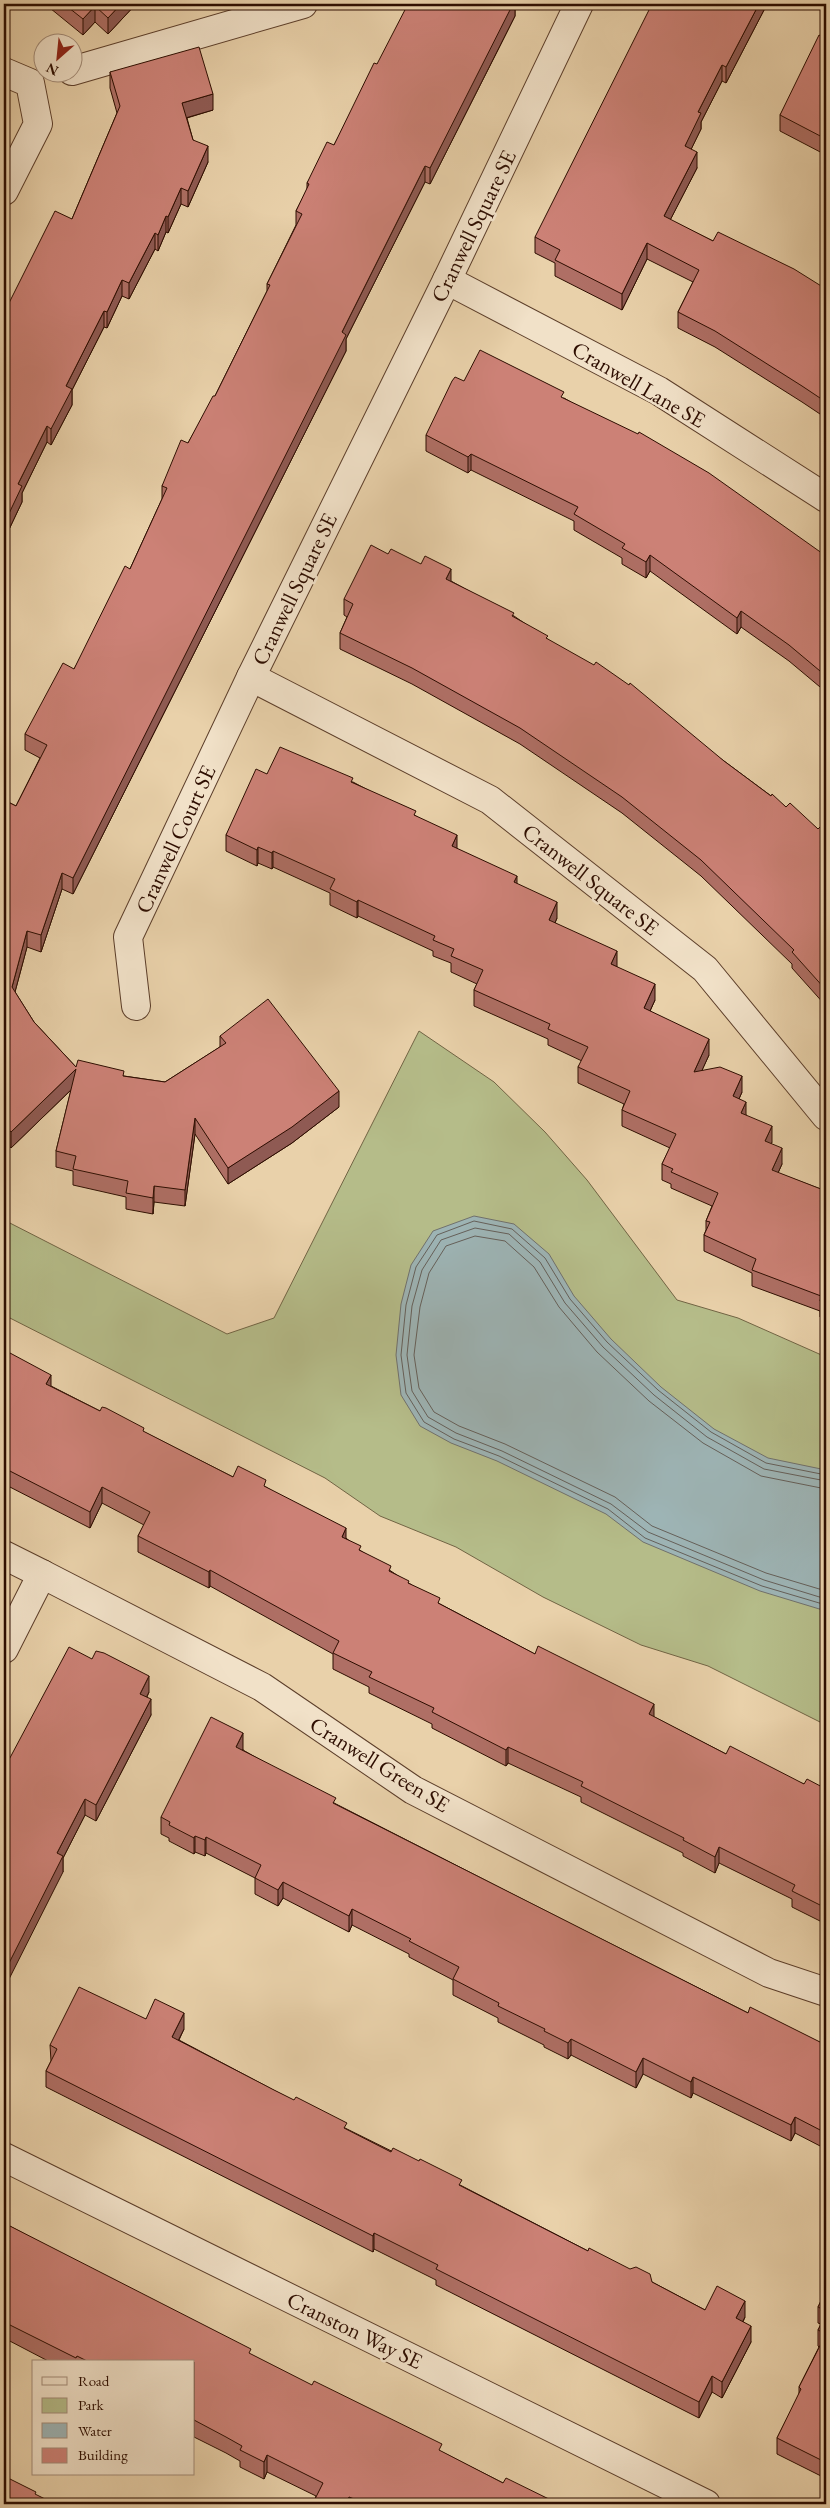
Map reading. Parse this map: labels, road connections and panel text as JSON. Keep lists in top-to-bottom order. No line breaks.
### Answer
{"streets":{"street":["Cranwell Square SE","Cranwell Lane SE","Cranwell Court SE","Cranwell Green SE","Cranston Way SE"]},"crossings":[["Cranwell Square SE","Cranwell Lane SE"],["Cranwell Square SE","Cranwell Court SE"]],"legend":["Road","Park","Water","Building"],"north":"bottom left"}
